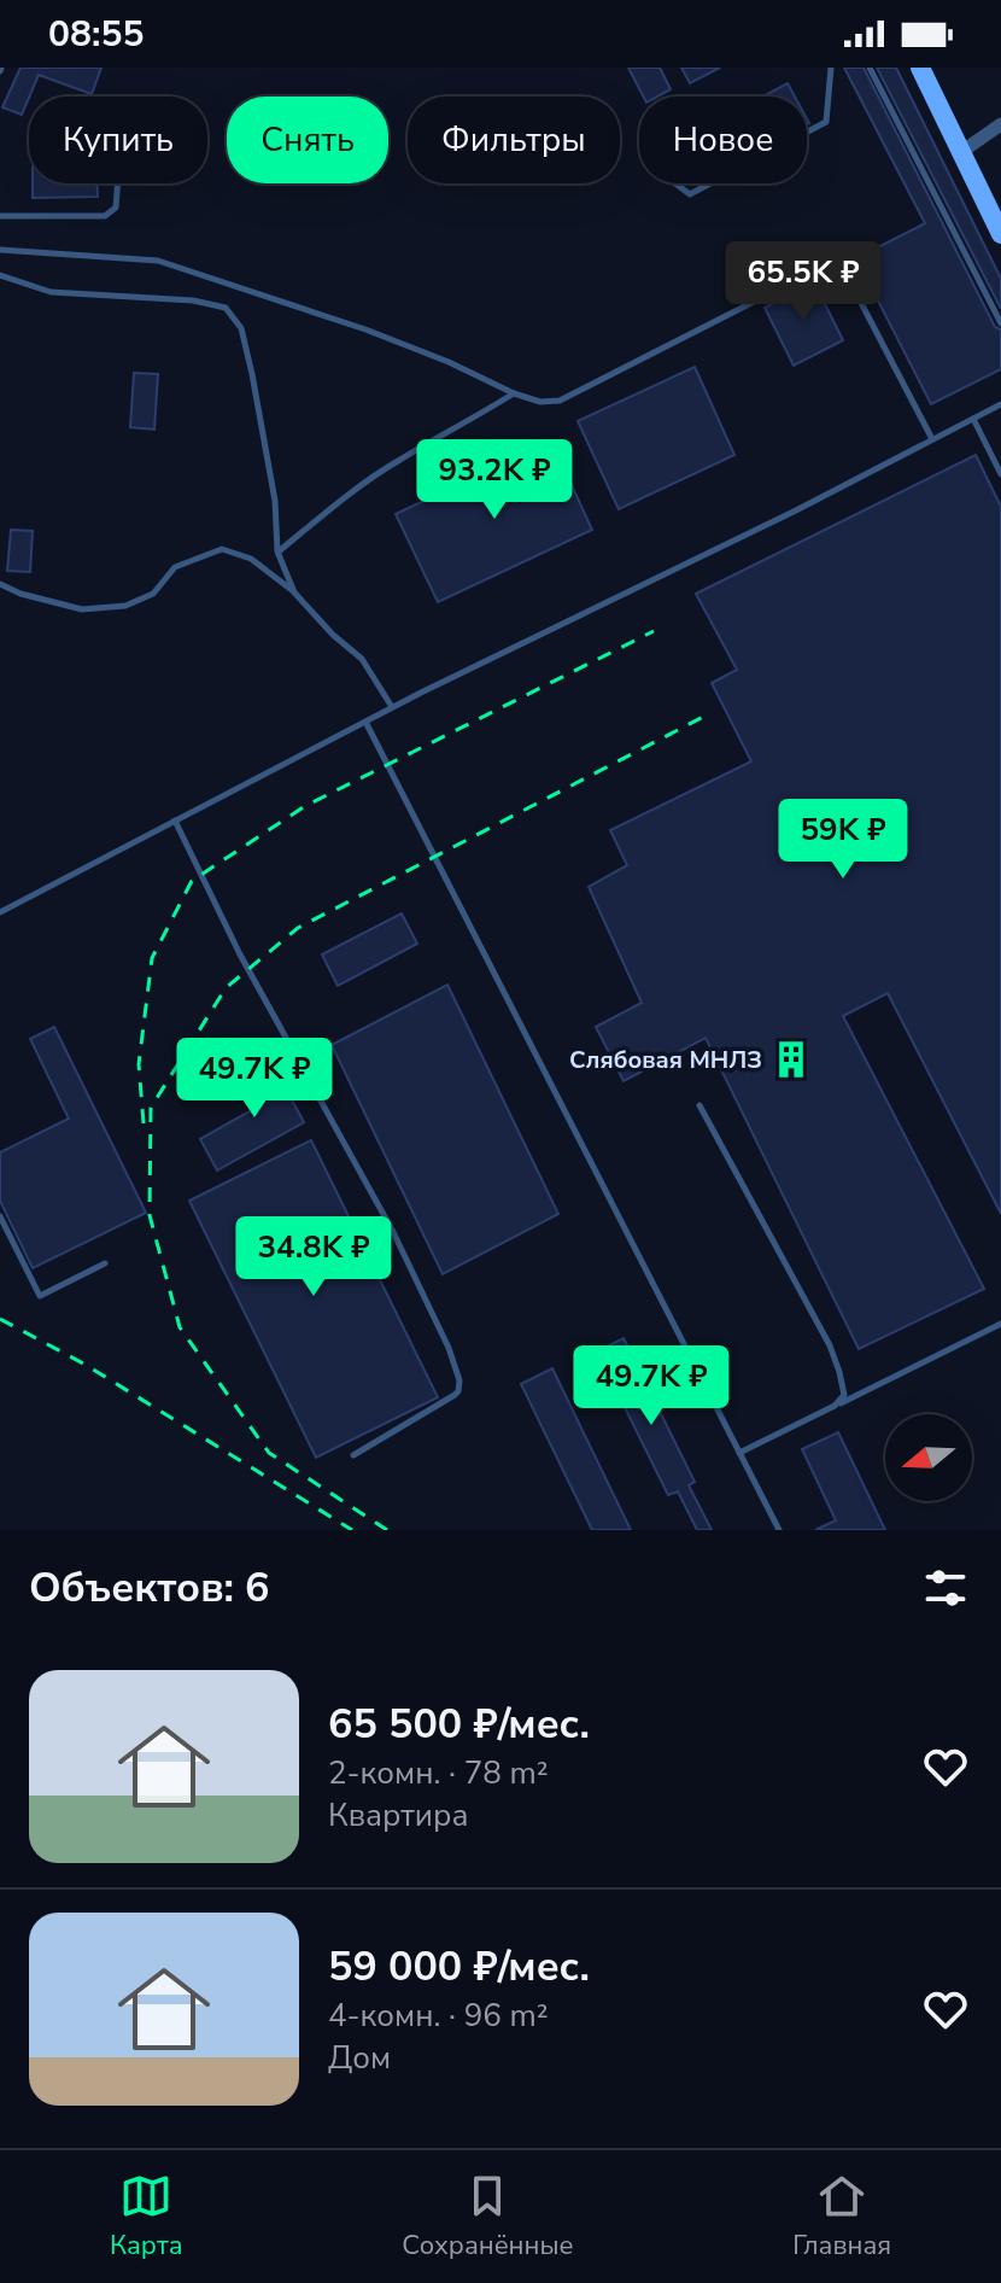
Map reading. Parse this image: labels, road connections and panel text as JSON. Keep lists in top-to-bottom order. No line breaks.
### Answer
{"places":{"building":["Слябовая МНЛЗ"]},"north":"left","page":{"status":"08:55","chip":["Купить","Снять","Фильтры","Новое"],"price":["65.5K ₽","93.2K ₽","59K ₽","49.7K ₽","34.8K ₽","49.7K ₽"],"heading":"Объектов: 6","list":[{"name":"65 500 ₽/мес.","note":"2-комн. · 78 m² · Квартира"},{"name":"59 000 ₽/мес.","note":"4-комн. · 96 m² · Дом"}],"tabs":["Карта","Сохранённые","Главная"]}}
